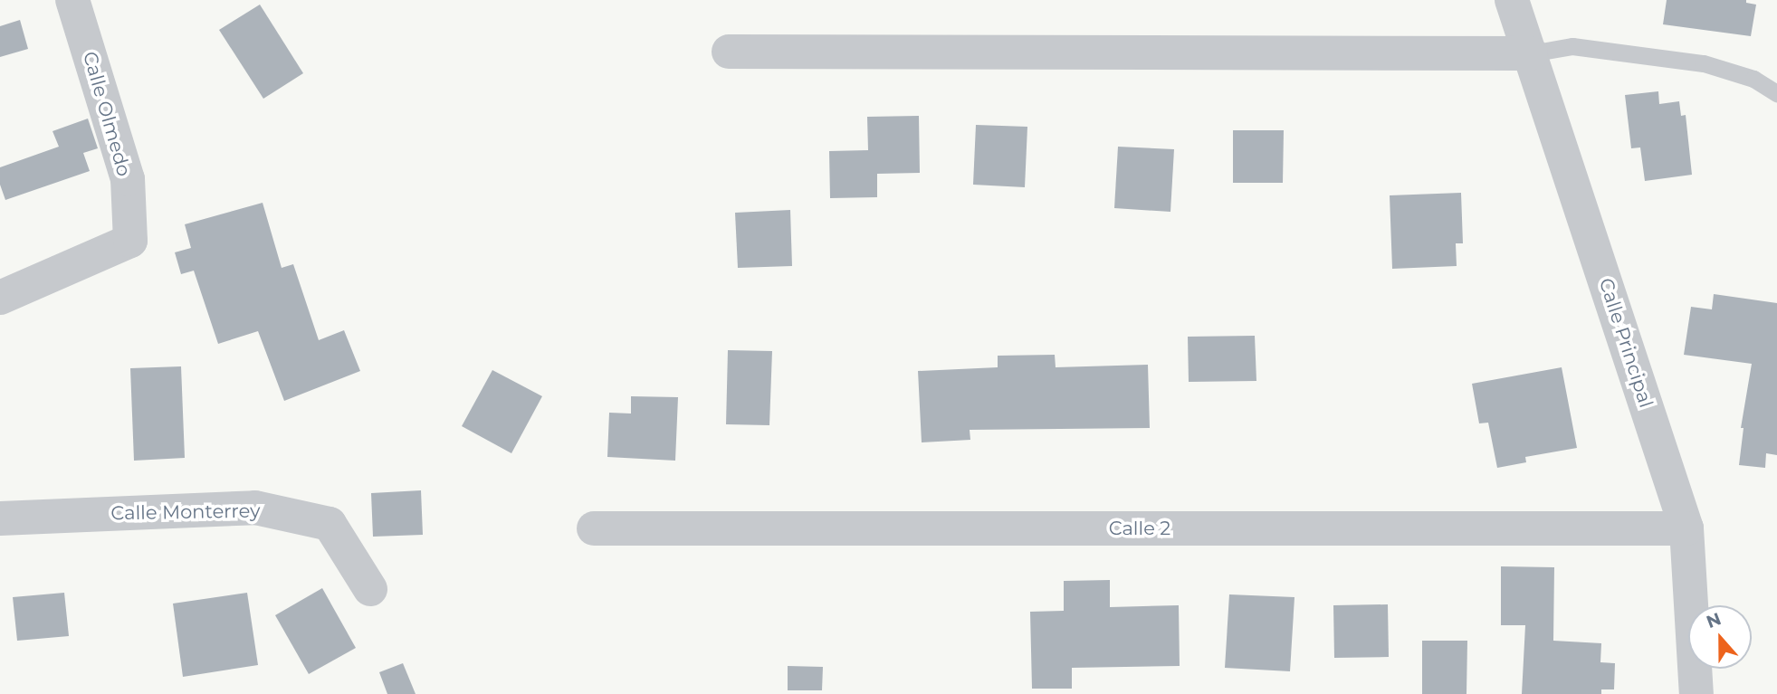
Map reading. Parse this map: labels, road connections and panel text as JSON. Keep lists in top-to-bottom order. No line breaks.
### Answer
{"streets":{"street":["Calle Olmedo","Calle Principal","Calle Monterrey","Calle 2"]},"crossings":[["Calle Principal","Calle 2"]],"north":"top"}
